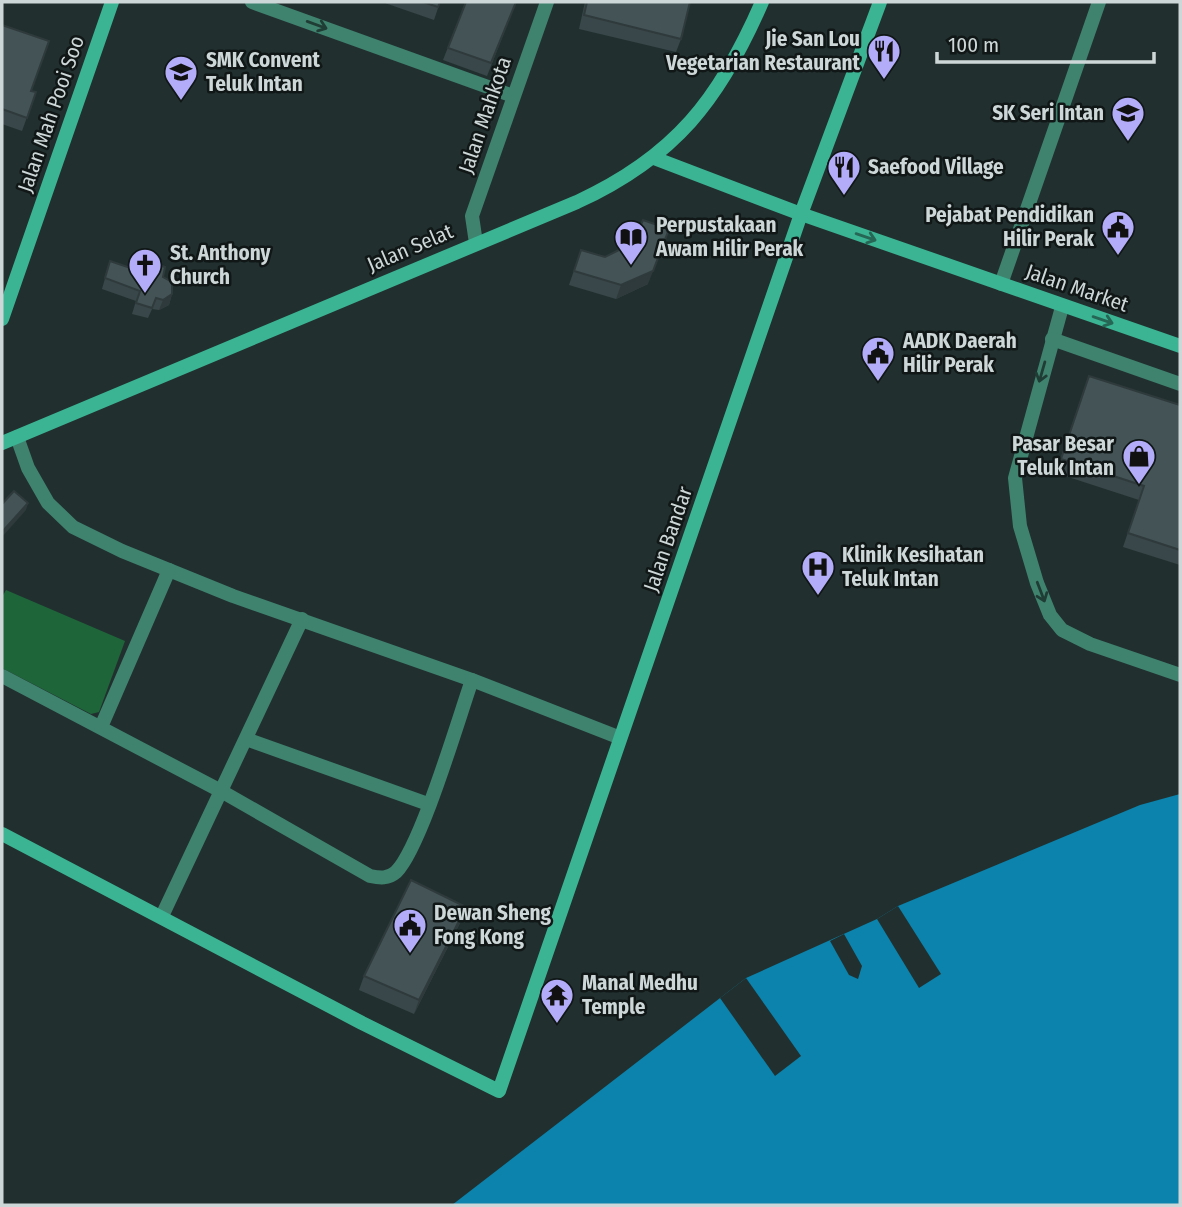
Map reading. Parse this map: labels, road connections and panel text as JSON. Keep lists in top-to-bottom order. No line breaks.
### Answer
{"streets":{"street":["Jalan Mah Pooi Soo","Jalan Mahkota","Jalan Selat","Jalan Market","Jalan Bandar"]},"crossings":[["Jalan Mahkota","Jalan Selat"],["Jalan Selat","Jalan Market"],["Jalan Market","Jalan Bandar"]],"places":{"restaurant":["Jie San Lou Vegetarian Restaurant","Saefood Village"],"school or university":["SMK Convent Teluk Intan","SK Seri Intan"],"public building":["Pejabat Pendidikan Hilir Perak","AADK Daerah Hilir Perak","Dewan Sheng Fong Kong"],"library":["Perpustakaan Awam Hilir Perak"],"church":["St. Anthony Church"],"shop":["Pasar Besar Teluk Intan"],"hospital":["Klinik Kesihatan Teluk Intan"],"temple":["Manal Medhu Temple"]},"scale_bar":"100 m"}
